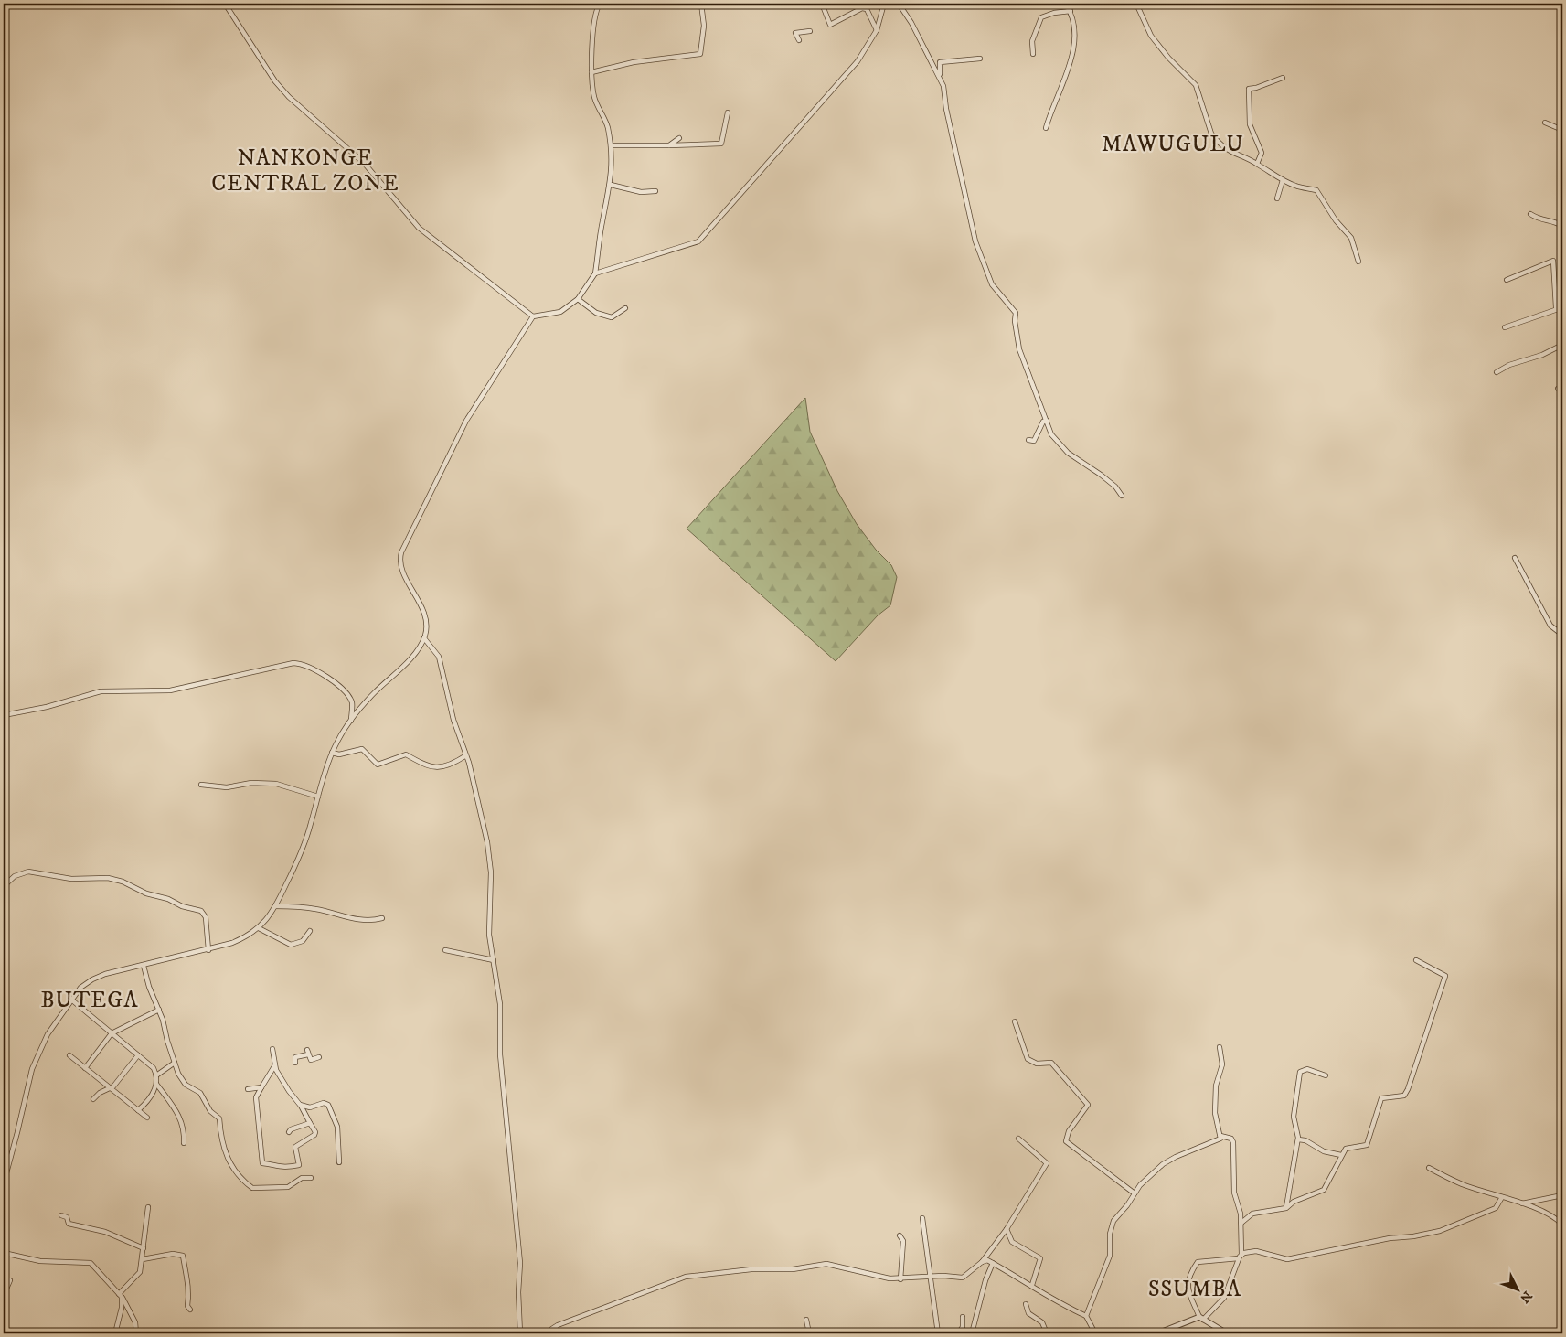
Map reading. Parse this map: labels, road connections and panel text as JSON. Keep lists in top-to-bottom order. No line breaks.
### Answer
{"districts":["MAWUGULU","NANKONGE CENTRAL ZONE","BUTEGA","SSUMBA"],"north":"bottom right"}
